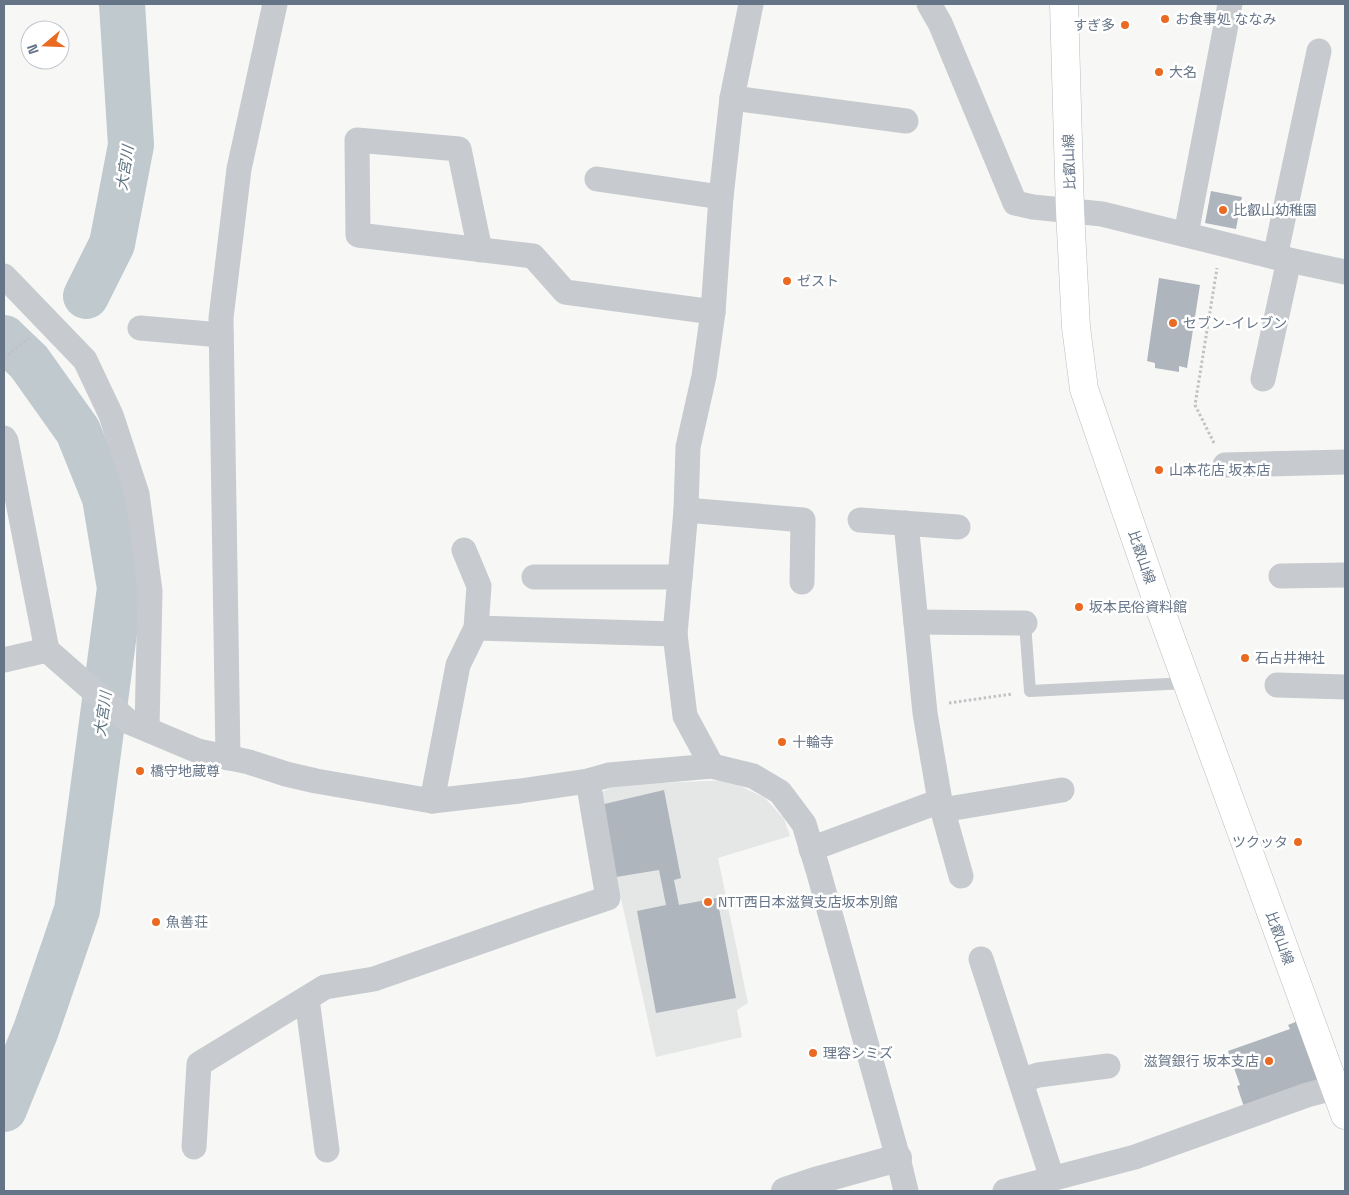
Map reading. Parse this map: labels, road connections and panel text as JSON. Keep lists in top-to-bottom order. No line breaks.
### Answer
{"streets":{"main road":["比叡山線"]},"water":["大宮川"],"places":["お食事処 ななみ","すぎ多","大名","比叡山幼稚園","ゼスト","セブン-イレブン","山本花店 坂本店","坂本民俗資料館","石占井神社","十輪寺","橋守地蔵尊","ツクッタ","NTT西日本滋賀支店坂本別館","魚善荘","理容シミズ","滋賀銀行 坂本支店"],"north":"left"}
